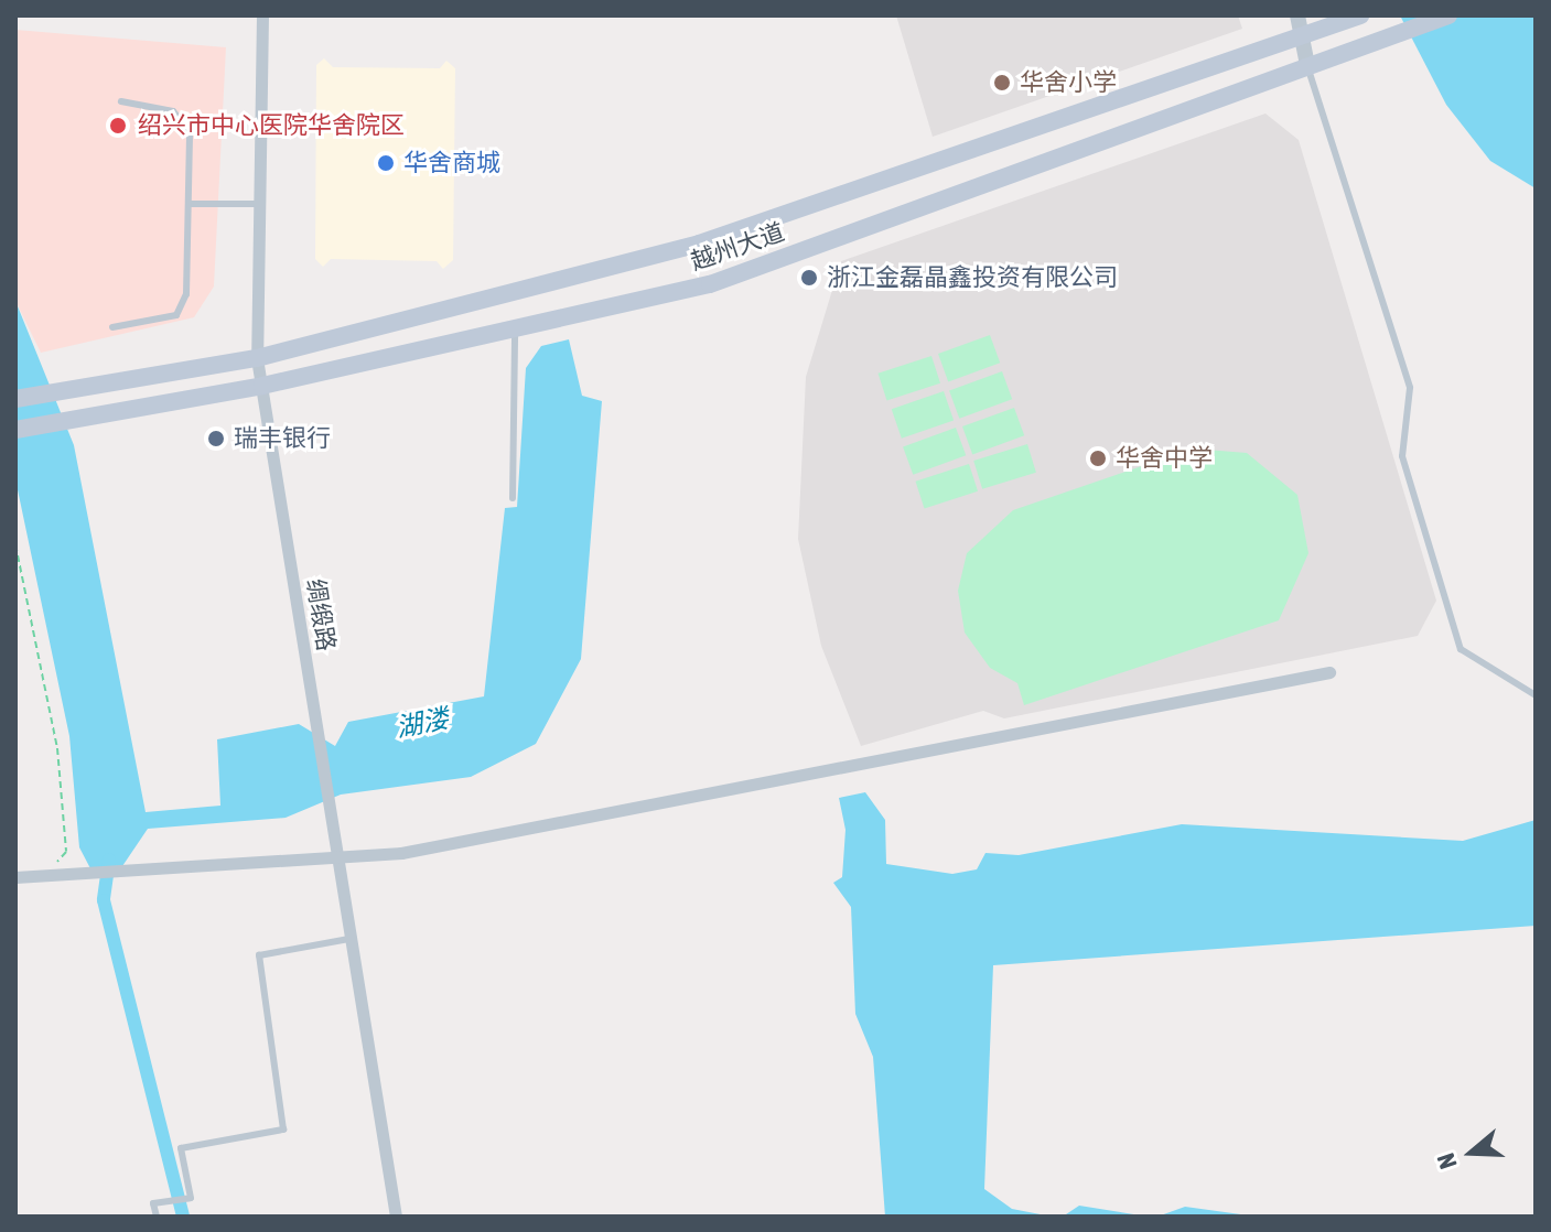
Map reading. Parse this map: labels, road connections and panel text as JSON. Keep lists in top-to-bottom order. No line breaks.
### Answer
{"streets":{"main road":["越州大道"],"street":["绸缎路"]},"crossings":[["越州大道","绸缎路"]],"water":["湖溇"],"places":["华舍小学","绍兴市中心医院华舍院区","华舍商城","浙江金磊晶鑫投资有限公司","瑞丰银行","华舍中学"],"north":"left"}
